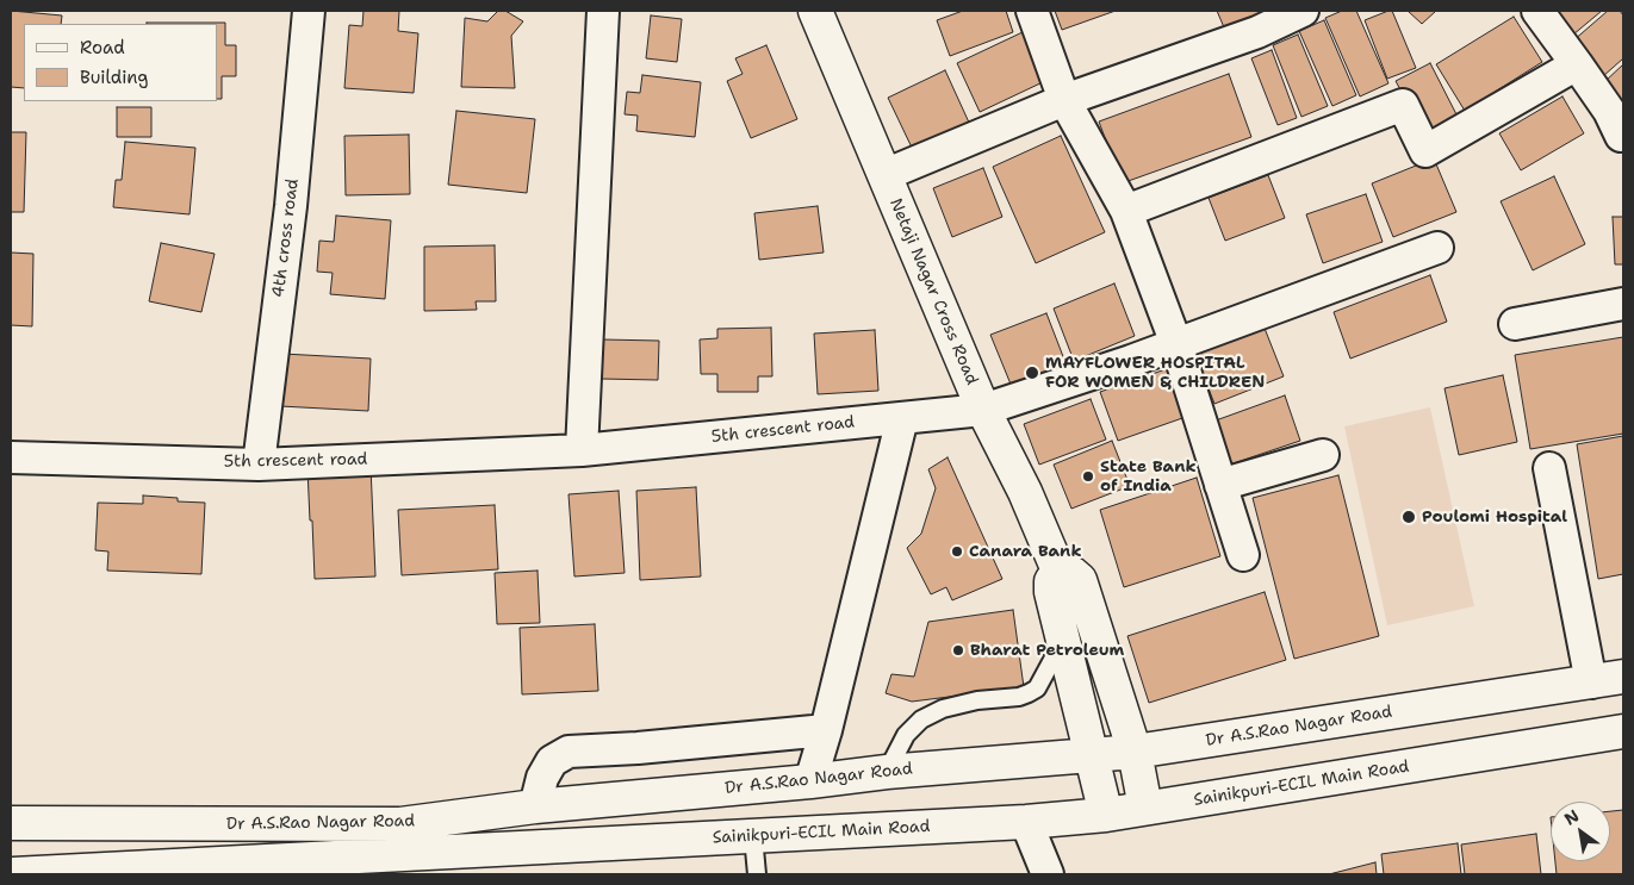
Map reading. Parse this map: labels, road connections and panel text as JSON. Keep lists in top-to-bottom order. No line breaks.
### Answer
{"streets":{"main road":["Netaji Nagar Cross Road","Dr A.S.Rao Nagar Road","Sainikpuri-ECIL Main Road"],"street":["4th cross road","5th crescent road"]},"crossings":[["4th cross road","5th crescent road"],["Netaji Nagar Cross Road","5th crescent road"]],"places":["MAYFLOWER HOSPITAL FOR WOMEN & CHILDREN","State Bank of India","Poulomi Hospital","Canara Bank","Bharat Petroleum"],"legend":["Road","Building"],"north":"top left"}
